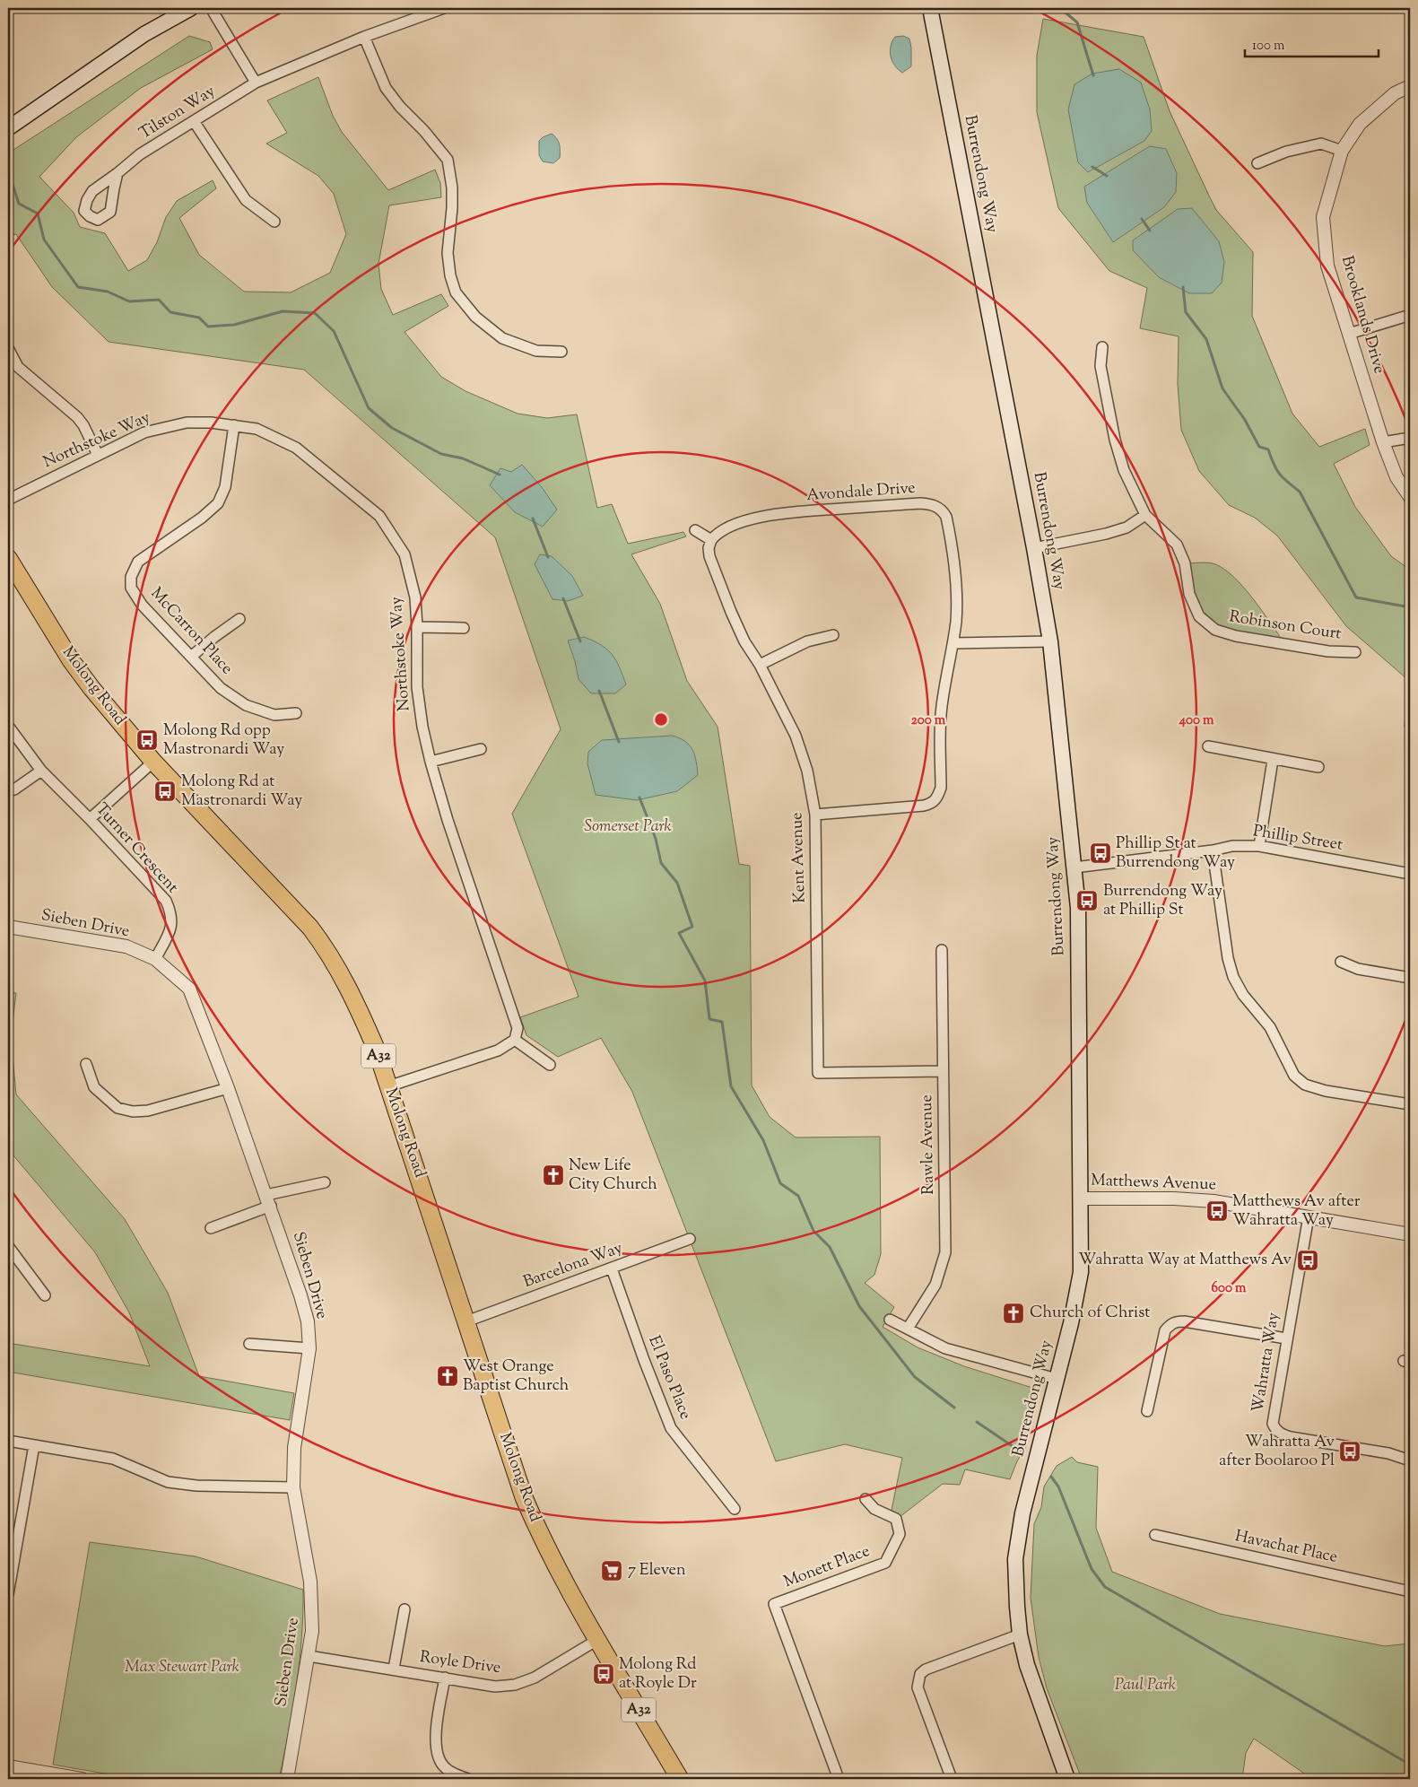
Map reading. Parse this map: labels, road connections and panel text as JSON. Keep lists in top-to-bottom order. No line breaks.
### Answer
{"streets":{"highway":["Molong Road","A32"],"main road":["Burrendong Way"],"street":["Tilston Way","Brooklands Drive","Northstoke Way","Avondale Drive","Robinson Court","McCarron Place","Phillip Street","Turner Crescent","Kent Avenue","Sieben Drive","Rawle Avenue","Matthews Avenue","Barcelona Way","Wahratta Way","El Paso Place","Havachat Place","Monett Place","Royle Drive"]},"crossings":[["Burrendong Way","Phillip Street"],["Burrendong Way","Matthews Avenue"],["Northstoke Way","McCarron Place"],["Avondale Drive","Kent Avenue"],["Molong Road","Barcelona Way"],["Molong Road","Royle Drive"],["Turner Crescent","Sieben Drive"],["Kent Avenue","Rawle Avenue"],["Sieben Drive","Royle Drive"],["Matthews Avenue","Wahratta Way"],["Barcelona Way","El Paso Place"]],"parks":["Somerset Park","Max Stewart Park","Paul Park"],"places":{"bus stop":["Molong Rd opp Mastronardi Way","Molong Rd at Mastronardi Way","Phillip St at Burrendong Way","Burrendong Way at Phillip St","Matthews Av after Wahratta Way","Wahratta Way at Matthews Av","Wahratta Av after Boolaroo Pl","Molong Rd at Royle Dr"],"church":["New Life City Church","Church of Christ","West Orange Baptist Church"],"supermarket":["7 Eleven"]},"scale_bar":"100 m","rings":["200 m","400 m","600 m"]}
